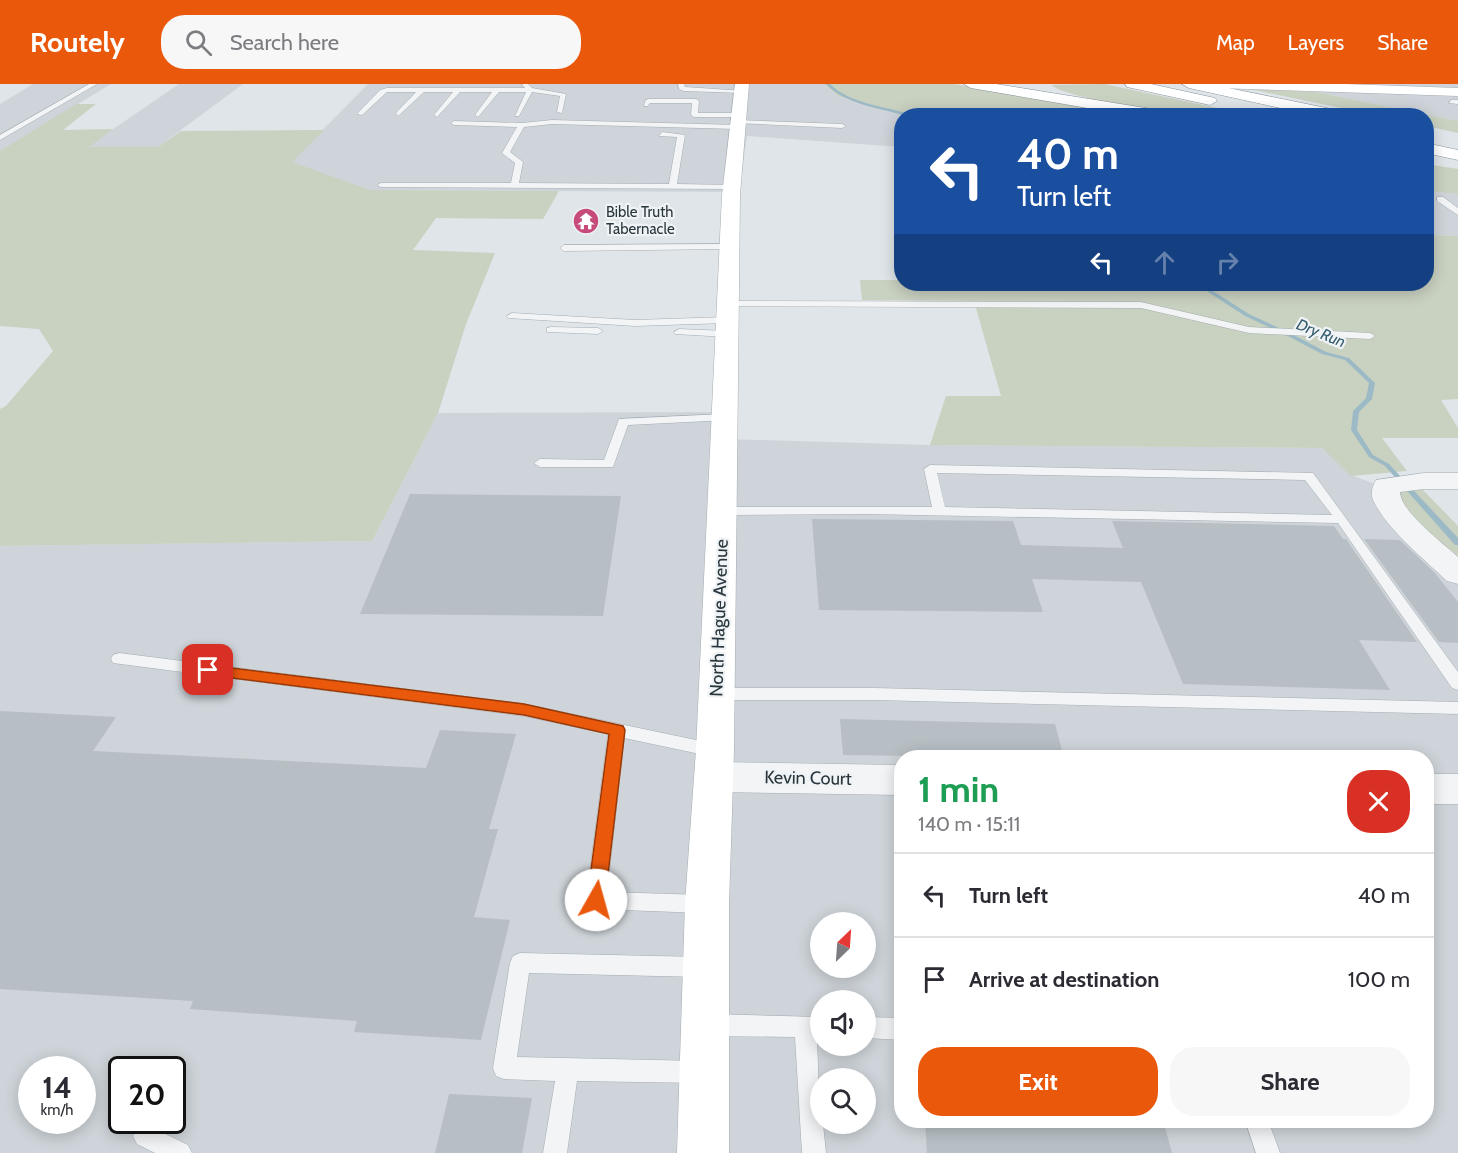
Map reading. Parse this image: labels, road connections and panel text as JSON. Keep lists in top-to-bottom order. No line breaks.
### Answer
{"streets":{"main road":["North Hague Avenue"],"street":["Kevin Court"]},"crossings":[["North Hague Avenue","Kevin Court"]],"water":["Dry Run"],"places":{"temple":["Bible Truth Tabernacle"]},"north":"top right","page":{"header":"Routely","search":"Search here","nav":["Map","Layers","Share"],"turn":["40 m","Turn left"],"heading":["1 min","140 m · 15:11"],"list":[{"name":"Turn left","value":"40 m"},{"name":"Arrive at destination","value":"100 m"}],"buttons":["Exit","Share"],"speed":"14 km/h","limit":"20"}}
